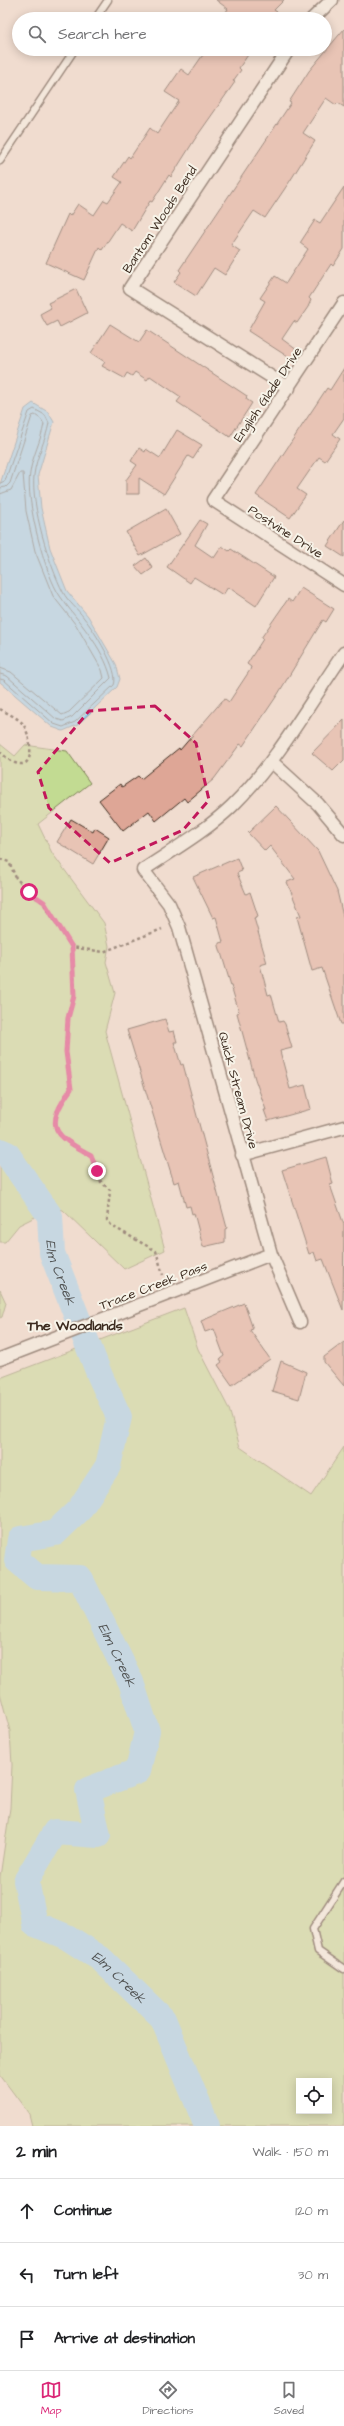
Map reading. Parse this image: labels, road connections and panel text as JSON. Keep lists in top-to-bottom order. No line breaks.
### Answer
{"streets":{"street":["Bantom Woods Bend","English Glade Drive","Postvine Drive","Quick Stream Drive","Trace Creek Pass"]},"crossings":[["Bantom Woods Bend","English Glade Drive"],["English Glade Drive","Postvine Drive"],["Quick Stream Drive","Trace Creek Pass"]],"districts":["The Woodlands"],"water":["Elm Creek"],"page":{"search":"Search here","heading":["2 min","Walk · 150 m"],"list":[["Continue","120 m"],["Turn left","30 m"],"Arrive at destination"],"nav":["Map","Directions","Saved"]}}
